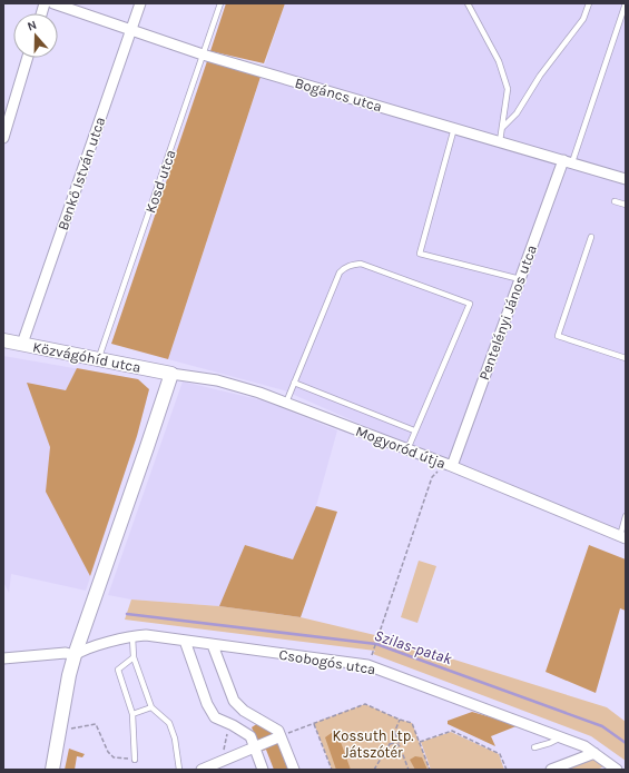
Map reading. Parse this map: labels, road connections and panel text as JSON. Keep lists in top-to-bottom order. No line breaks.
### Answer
{"streets":{"street":["Bogáncs utca","Benkő István utca","Pentelényi János utca","Közvágóhíd utca","Mogyoród útja","Csobogós utca"],"lane":["Kosd utca"]},"crossings":[["Bogáncs utca","Benkő István utca"],["Bogáncs utca","Kosd utca"],["Bogáncs utca","Pentelényi János utca"],["Benkő István utca","Közvágóhíd utca"],["Kosd utca","Közvágóhíd utca"],["Pentelényi János utca","Mogyoród útja"],["Közvágóhíd utca","Mogyoród útja"]],"water":["Szilas-patak"],"parks":["Kossuth Ltp. Játszótér"],"north":"top"}
